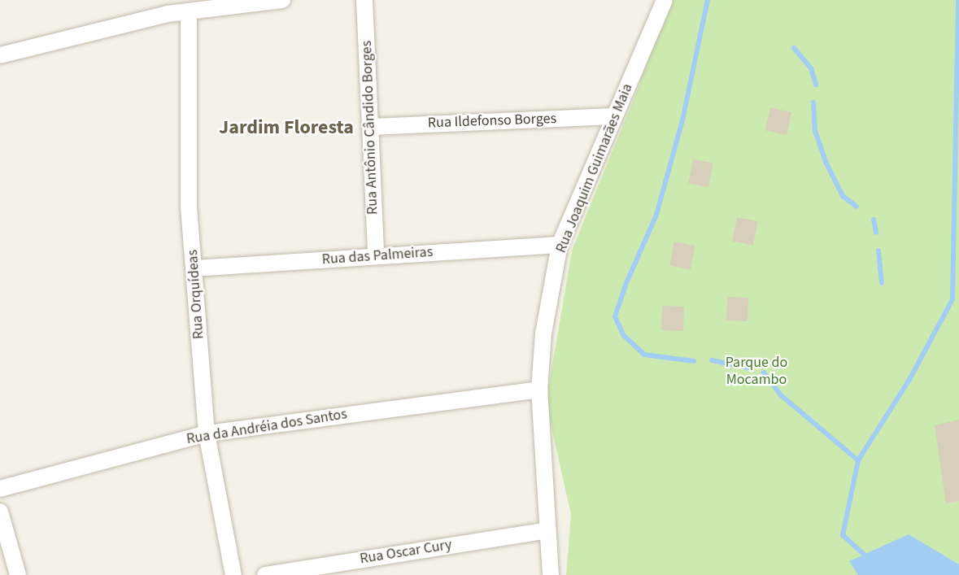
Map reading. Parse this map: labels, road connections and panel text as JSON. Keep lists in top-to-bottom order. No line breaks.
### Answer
{"streets":{"street":["Rua Ildefonso Borges","Rua Antônio Cândido Borges","Rua Joaquim Guimarães Maia","Rua das Palmeiras","Rua Orquídeas","Rua da Andréia dos Santos","Rua Oscar Cury"]},"crossings":[["Rua Ildefonso Borges","Rua Antônio Cândido Borges"],["Rua Ildefonso Borges","Rua Joaquim Guimarães Maia"],["Rua Antônio Cândido Borges","Rua das Palmeiras"],["Rua Joaquim Guimarães Maia","Rua das Palmeiras"],["Rua Joaquim Guimarães Maia","Rua da Andréia dos Santos"],["Rua Joaquim Guimarães Maia","Rua Oscar Cury"],["Rua das Palmeiras","Rua Orquídeas"],["Rua Orquídeas","Rua da Andréia dos Santos"]],"districts":["Jardim Floresta"],"parks":["Parque do Mocambo"]}
